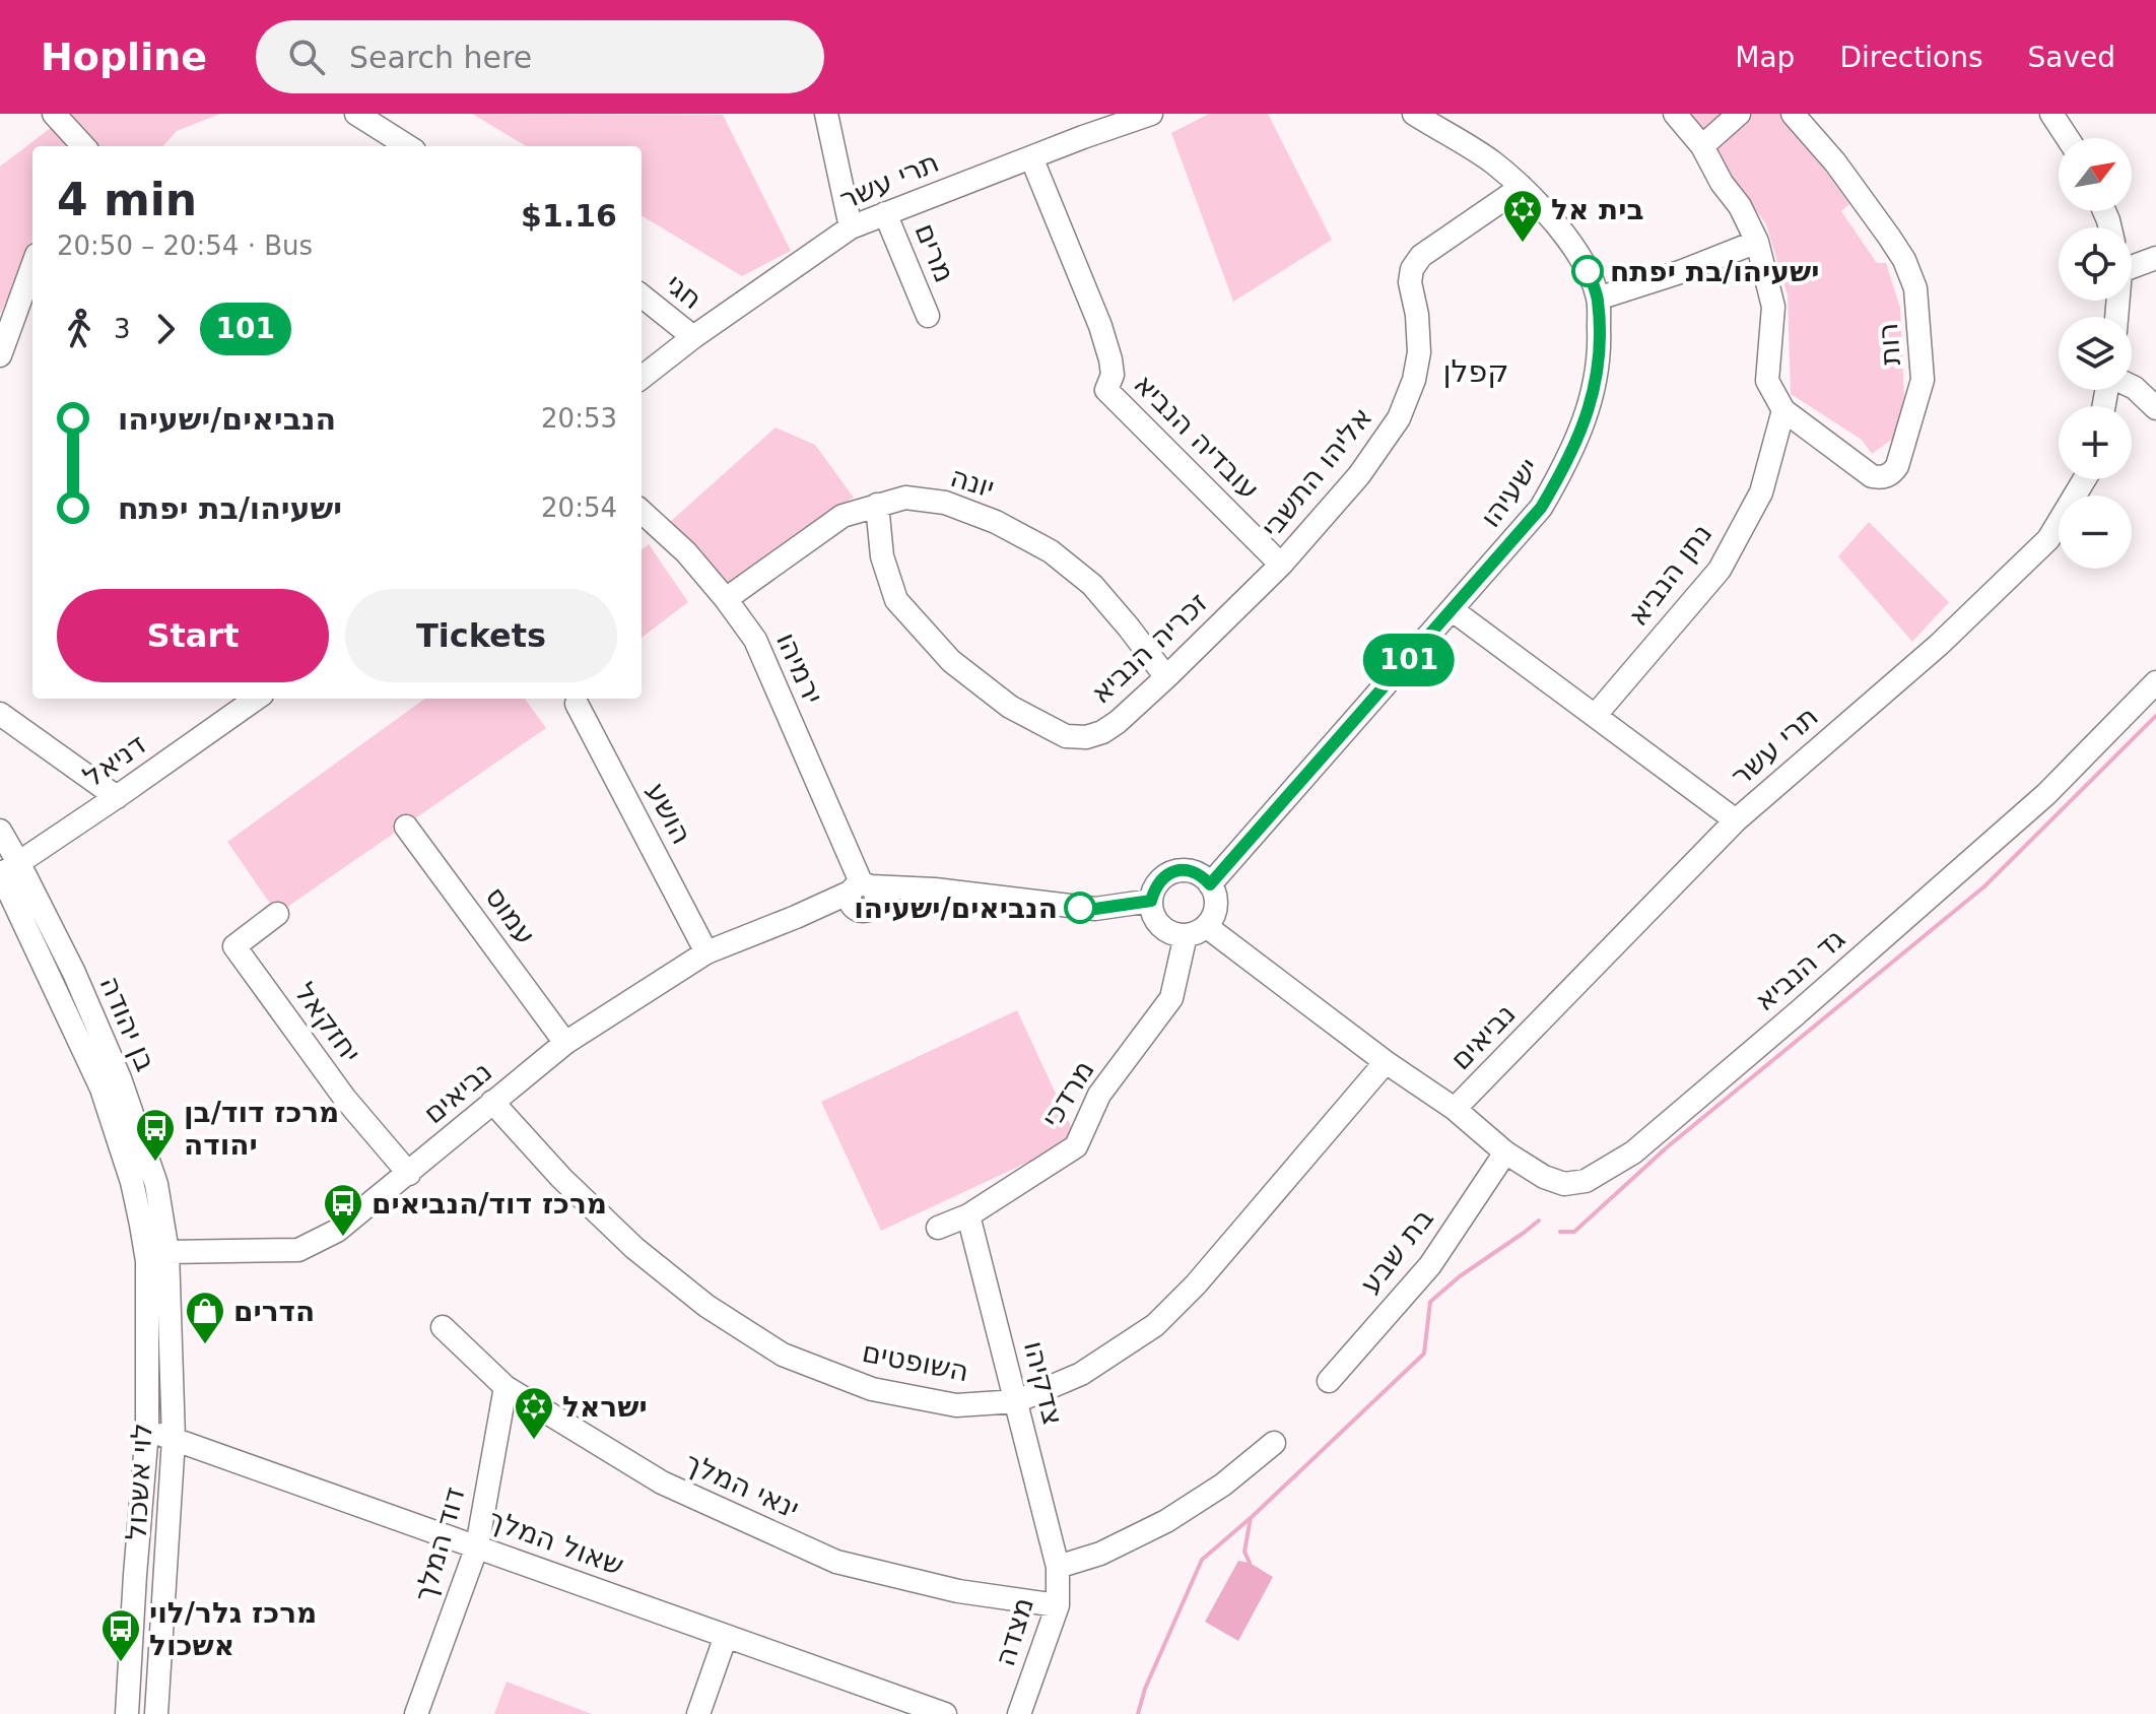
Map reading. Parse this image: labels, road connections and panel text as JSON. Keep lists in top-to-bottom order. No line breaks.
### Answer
{"streets":{"street":["תרי עשר","מרים","חגי","רות","עובדיה הנביא","אליהו התשבי","יונה","ישעיהו","נתן הנביא","זכריה הנביא","ירמיהו","דניאל","הושע","עמוס","גד הנביא","יחזקאל","בן יהודה","נביאים","מרדכי","בת שבע","השופטים","צדקיהו","לוי אשכול","ינאי המלך","שאול המלך","דוד המלך","מצדה"]},"crossings":[["תרי עשר","מרים"],["תרי עשר","חגי"],["תרי עשר","עובדיה הנביא"],["תרי עשר","ישעיהו"],["תרי עשר","נתן הנביא"],["תרי עשר","נביאים"],["רות","נתן הנביא"],["עובדיה הנביא","אליהו התשבי"],["עובדיה הנביא","זכריה הנביא"],["אליהו התשבי","ישעיהו"],["אליהו התשבי","זכריה הנביא"],["יונה","זכריה הנביא"],["יונה","ירמיהו"],["ישעיהו","נביאים"],["ישעיהו","מרדכי"],["ירמיהו","נביאים"],["דניאל","בן יהודה"],["הושע","נביאים"],["עמוס","נביאים"],["גד הנביא","נביאים"],["גד הנביא","בת שבע"],["יחזקאל","נביאים"],["בן יהודה","נביאים"],["בן יהודה","לוי אשכול"],["נביאים","מרדכי"],["נביאים","השופטים"],["נביאים","לוי אשכול"],["מרדכי","צדקיהו"],["השופטים","צדקיהו"],["צדקיהו","מצדה"],["לוי אשכול","שאול המלך"],["ינאי המלך","דוד המלך"],["ינאי המלך","מצדה"],["שאול המלך","דוד המלך"]],"districts":["קפלן"],"places":{"synagogue":["בית אל","ישראל"],"other":["ישעיהו/בת יפתח","הנביאים/ישעיהו"],"bus stop":["מרכז דוד/בן יהודה","מרכז דוד/הנביאים","מרכז גלר/לוי אשכול"],"shop":["הדרים"]},"lines":["bus line 101"],"north":"top right","page":{"header":"Hopline","search":"Search here","nav":["Map","Directions","Saved"],"on_map":"101","map_buttons":["+","−"],"heading":["4 min","20:50 – 20:54 · Bus","$1.16"],"legs":["3","101"],"list":[{"name":"הנביאים/ישעיהו","value":"20:53"},{"name":"ישעיהו/בת יפתח","value":"20:54"}],"buttons":["Start","Tickets"]}}
